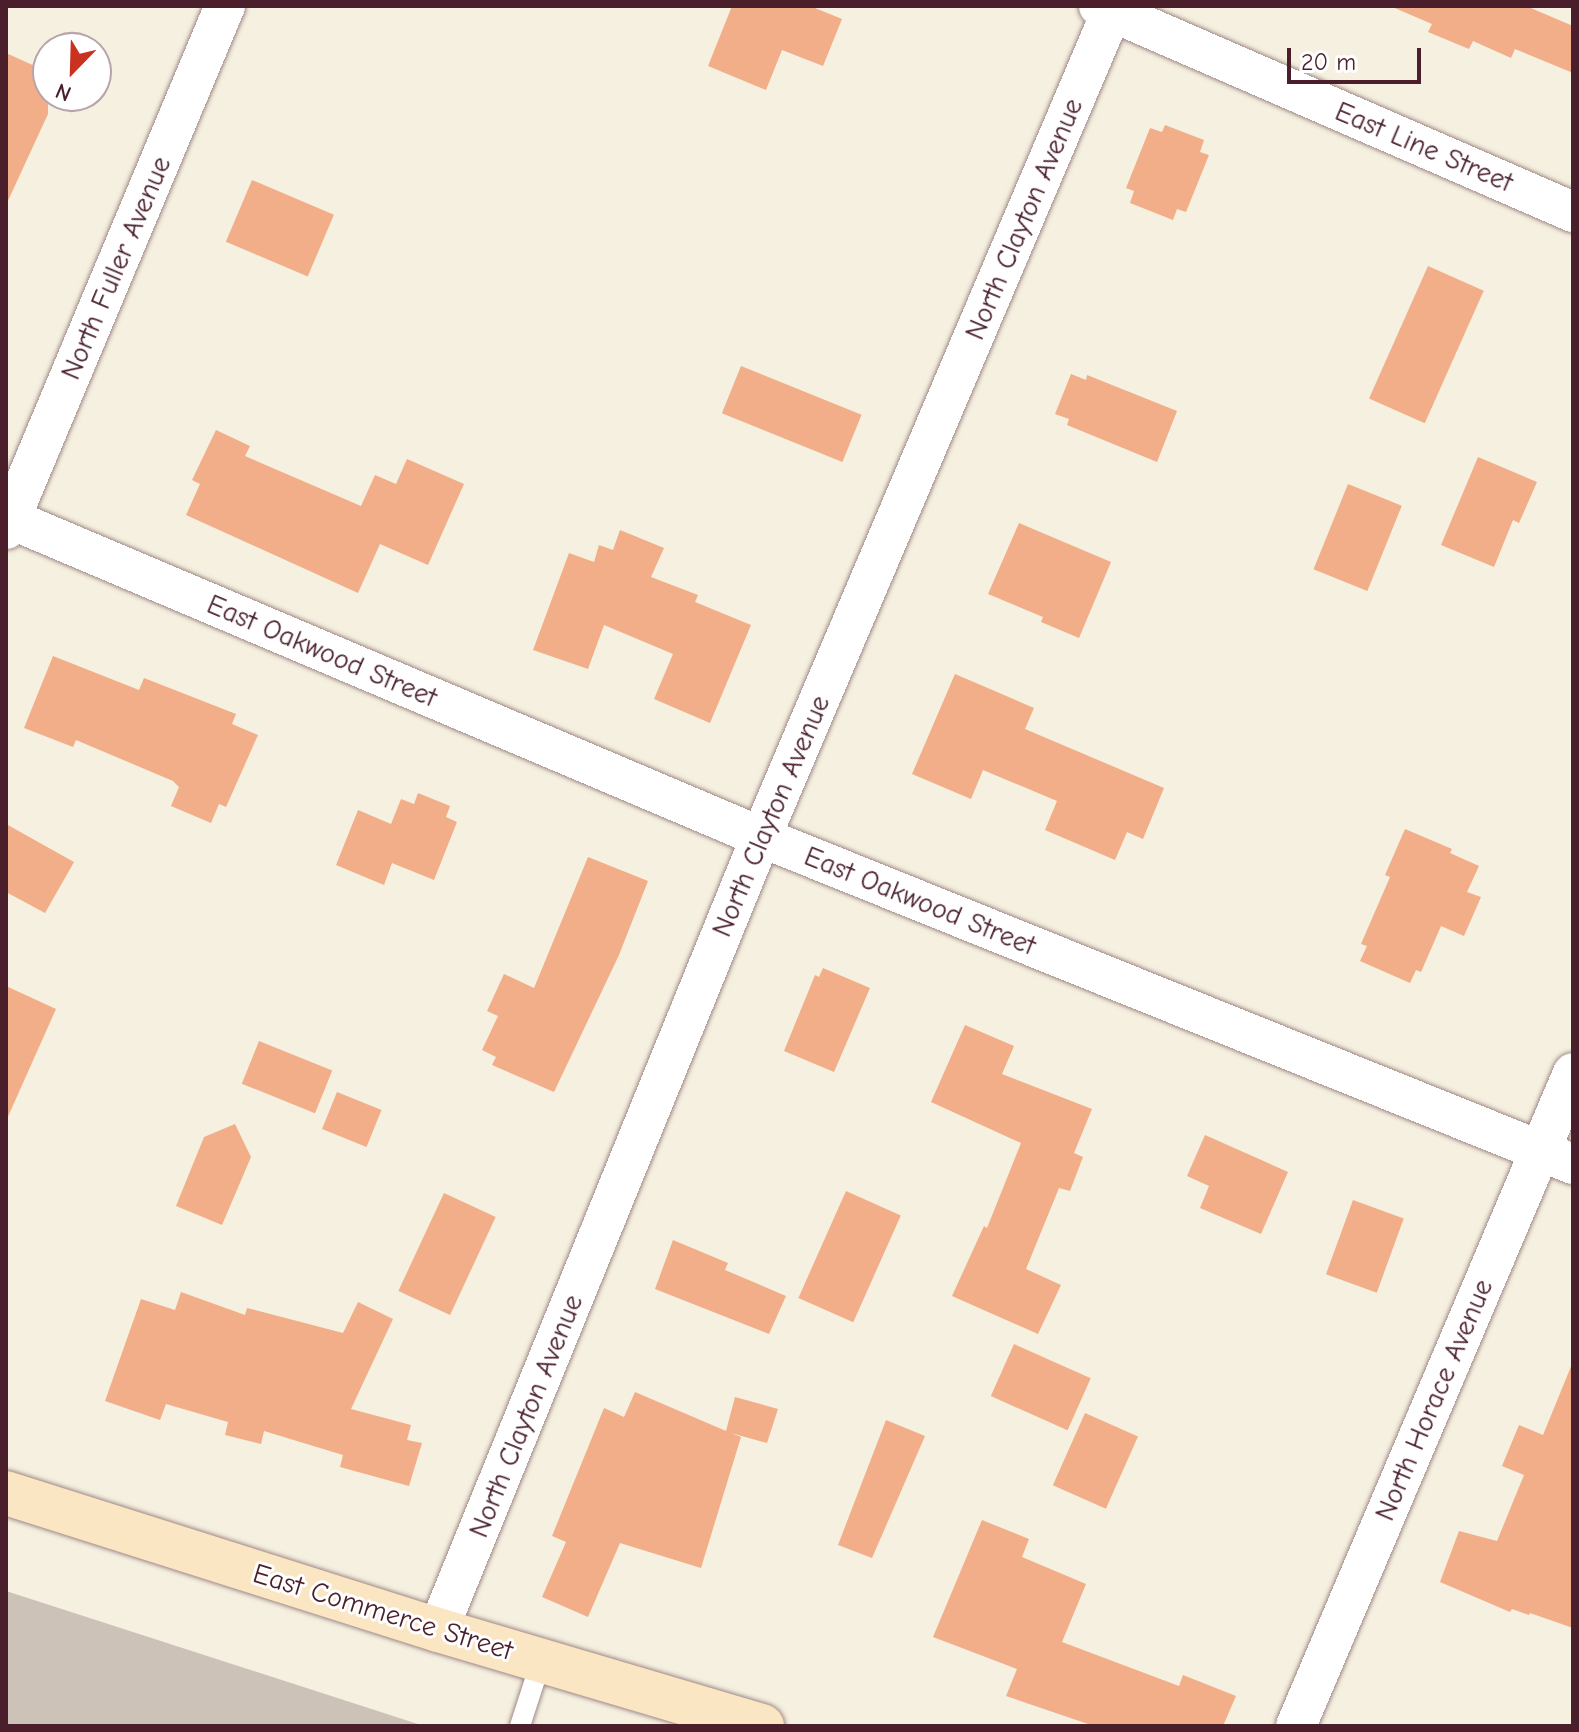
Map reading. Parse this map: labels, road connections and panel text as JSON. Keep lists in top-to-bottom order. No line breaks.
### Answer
{"streets":{"street":["East Line Street","North Clayton Avenue","North Fuller Avenue","East Oakwood Street","North Horace Avenue","East Commerce Street"]},"crossings":[["East Line Street","North Clayton Avenue"],["North Clayton Avenue","East Oakwood Street"],["North Clayton Avenue","East Commerce Street"],["North Fuller Avenue","East Oakwood Street"],["East Oakwood Street","North Horace Avenue"]],"scale_bar":"20 m","north":"bottom left"}
